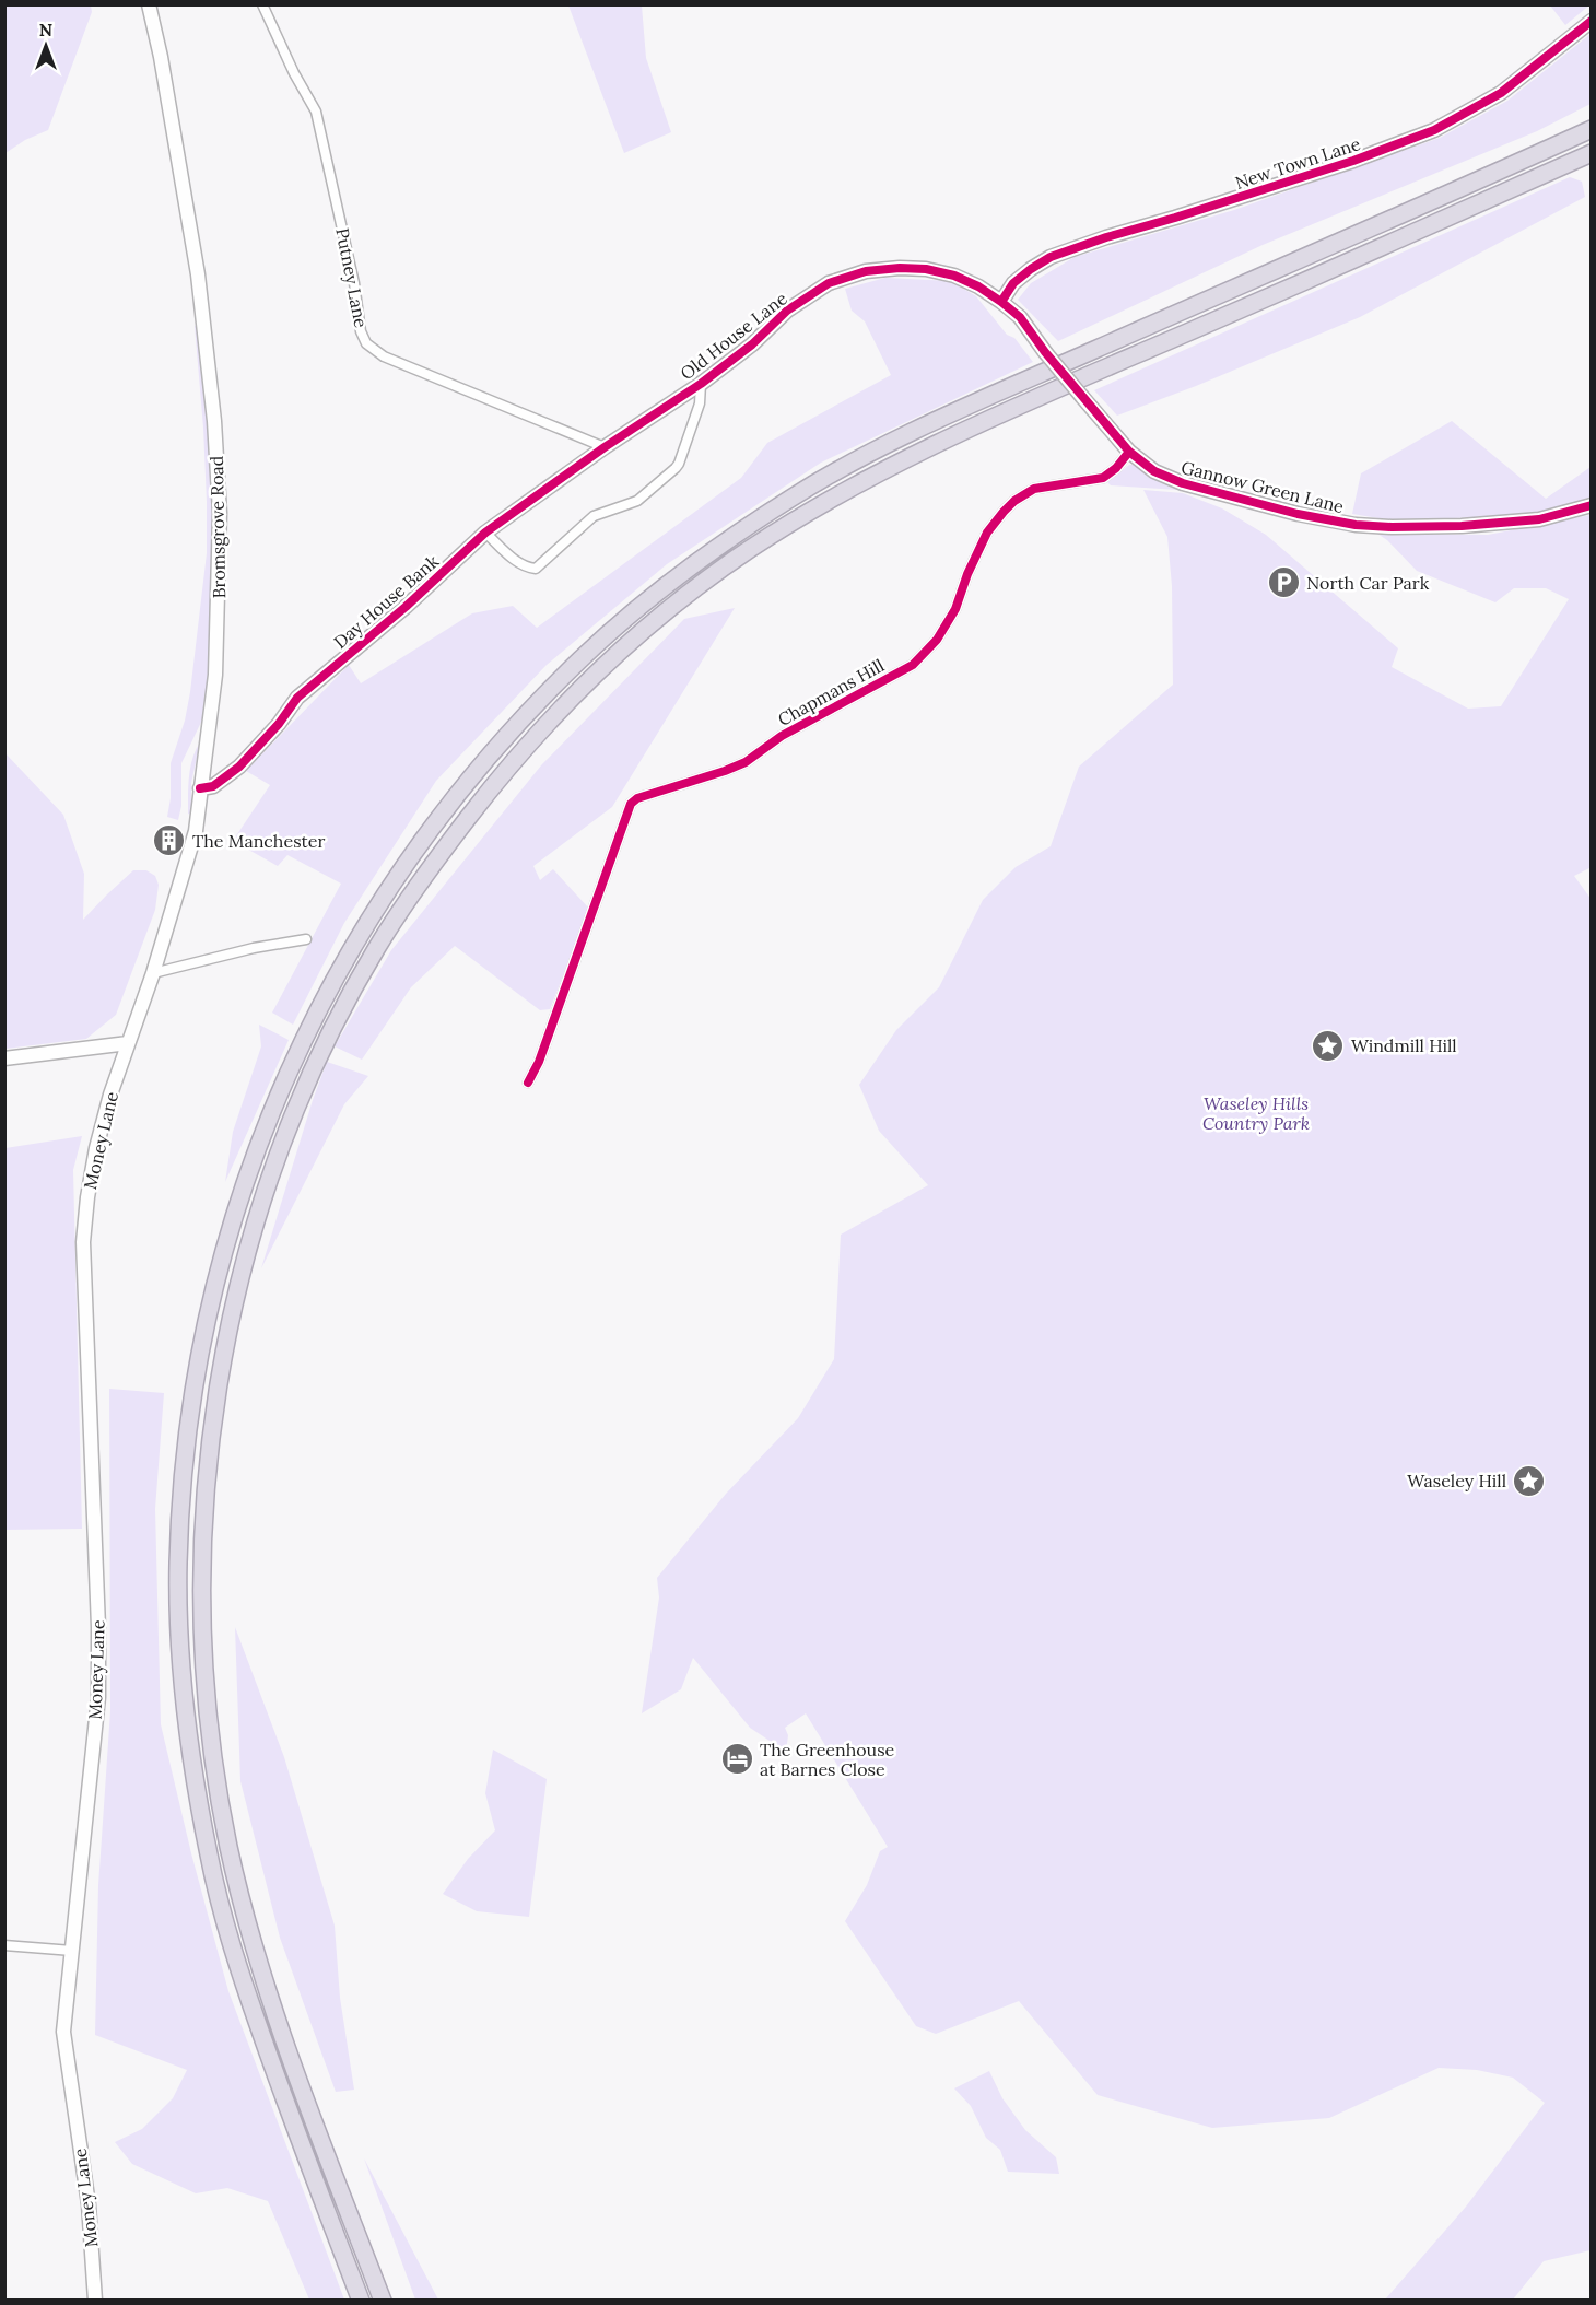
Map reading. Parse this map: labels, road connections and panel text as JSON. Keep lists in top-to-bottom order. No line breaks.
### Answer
{"streets":{"street":["New Town Lane","Putney Lane","Old House Lane","Gannow Green Lane","Bromsgrove Road","Day House Bank","Chapmans Hill","Money Lane"]},"crossings":[["New Town Lane","Old House Lane"],["New Town Lane","Gannow Green Lane"],["Putney Lane","Old House Lane"],["Putney Lane","Day House Bank"],["Old House Lane","Gannow Green Lane"],["Old House Lane","Day House Bank"],["Gannow Green Lane","Chapmans Hill"],["Bromsgrove Road","Day House Bank"],["Bromsgrove Road","Money Lane"]],"parks":["Waseley Hills Country Park"],"places":{"parking":["North Car Park"],"building":["The Manchester"],"place":["Windmill Hill","Waseley Hill"],"hotel":["The Greenhouse at Barnes Close"]},"north":"top"}
